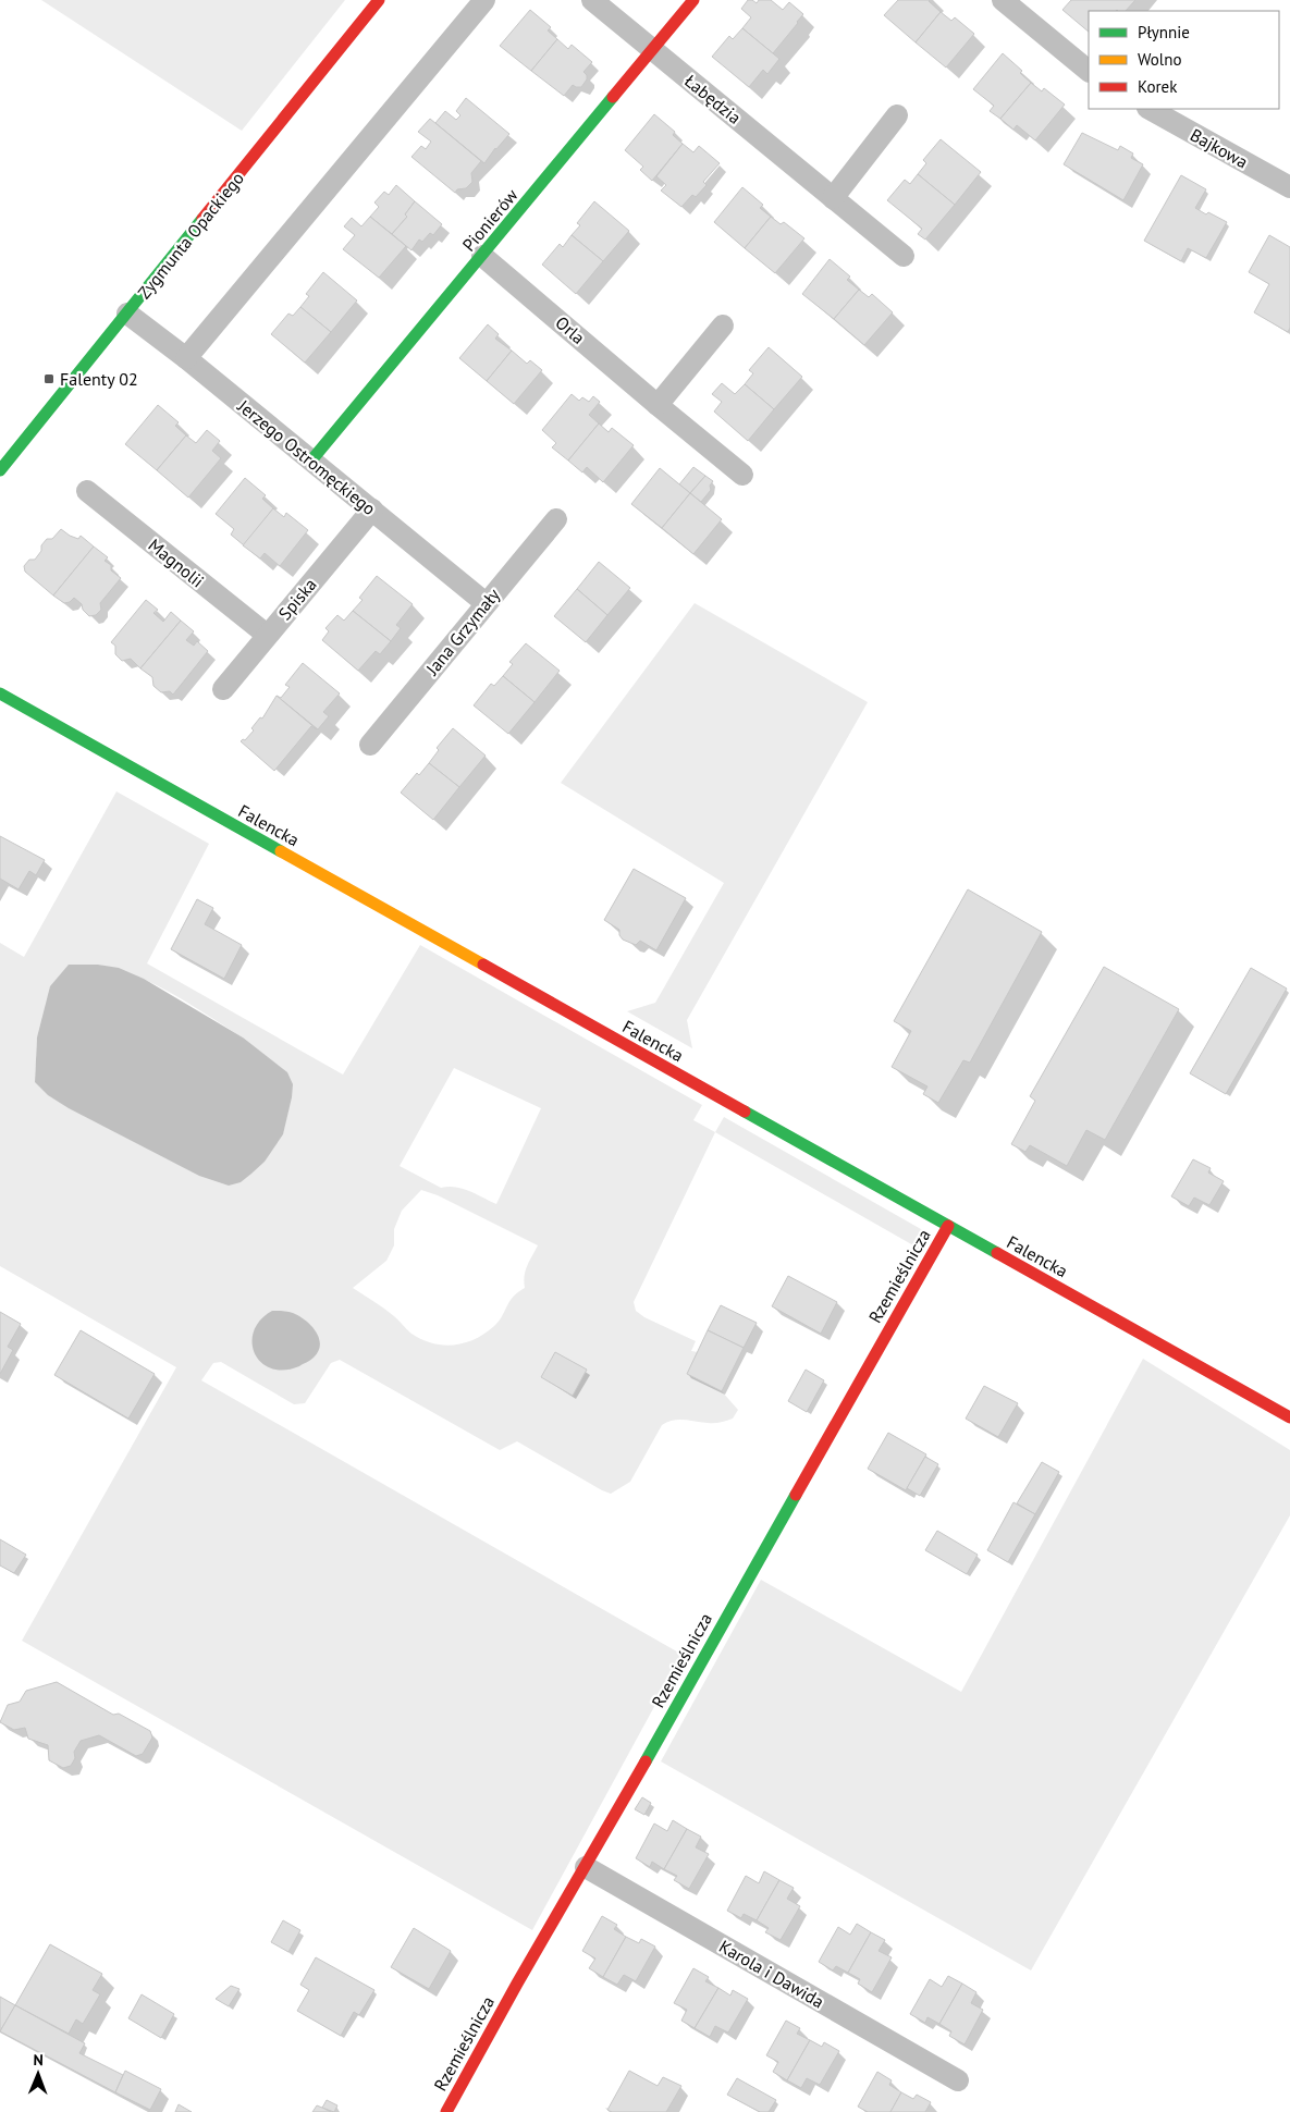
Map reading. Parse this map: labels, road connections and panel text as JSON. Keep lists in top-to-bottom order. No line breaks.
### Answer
{"streets":{"street":["Łabędzia","Bajkowa","Pionierów","Zygmunta Opackiego","Orla","Jerzego Ostromęckiego","Magnolii","Spiska","Jana Grzymały","Falencka","Rzemieślnicza","Karola i Dawida"]},"crossings":[["Łabędzia","Pionierów"],["Pionierów","Orla"],["Pionierów","Jerzego Ostromęckiego"],["Zygmunta Opackiego","Jerzego Ostromęckiego"],["Jerzego Ostromęckiego","Spiska"],["Jerzego Ostromęckiego","Jana Grzymały"],["Magnolii","Spiska"],["Falencka","Rzemieślnicza"],["Rzemieślnicza","Karola i Dawida"]],"places":{"transit":["Falenty 02"]},"legend":["Płynnie","Wolno","Korek"],"north":"top"}
